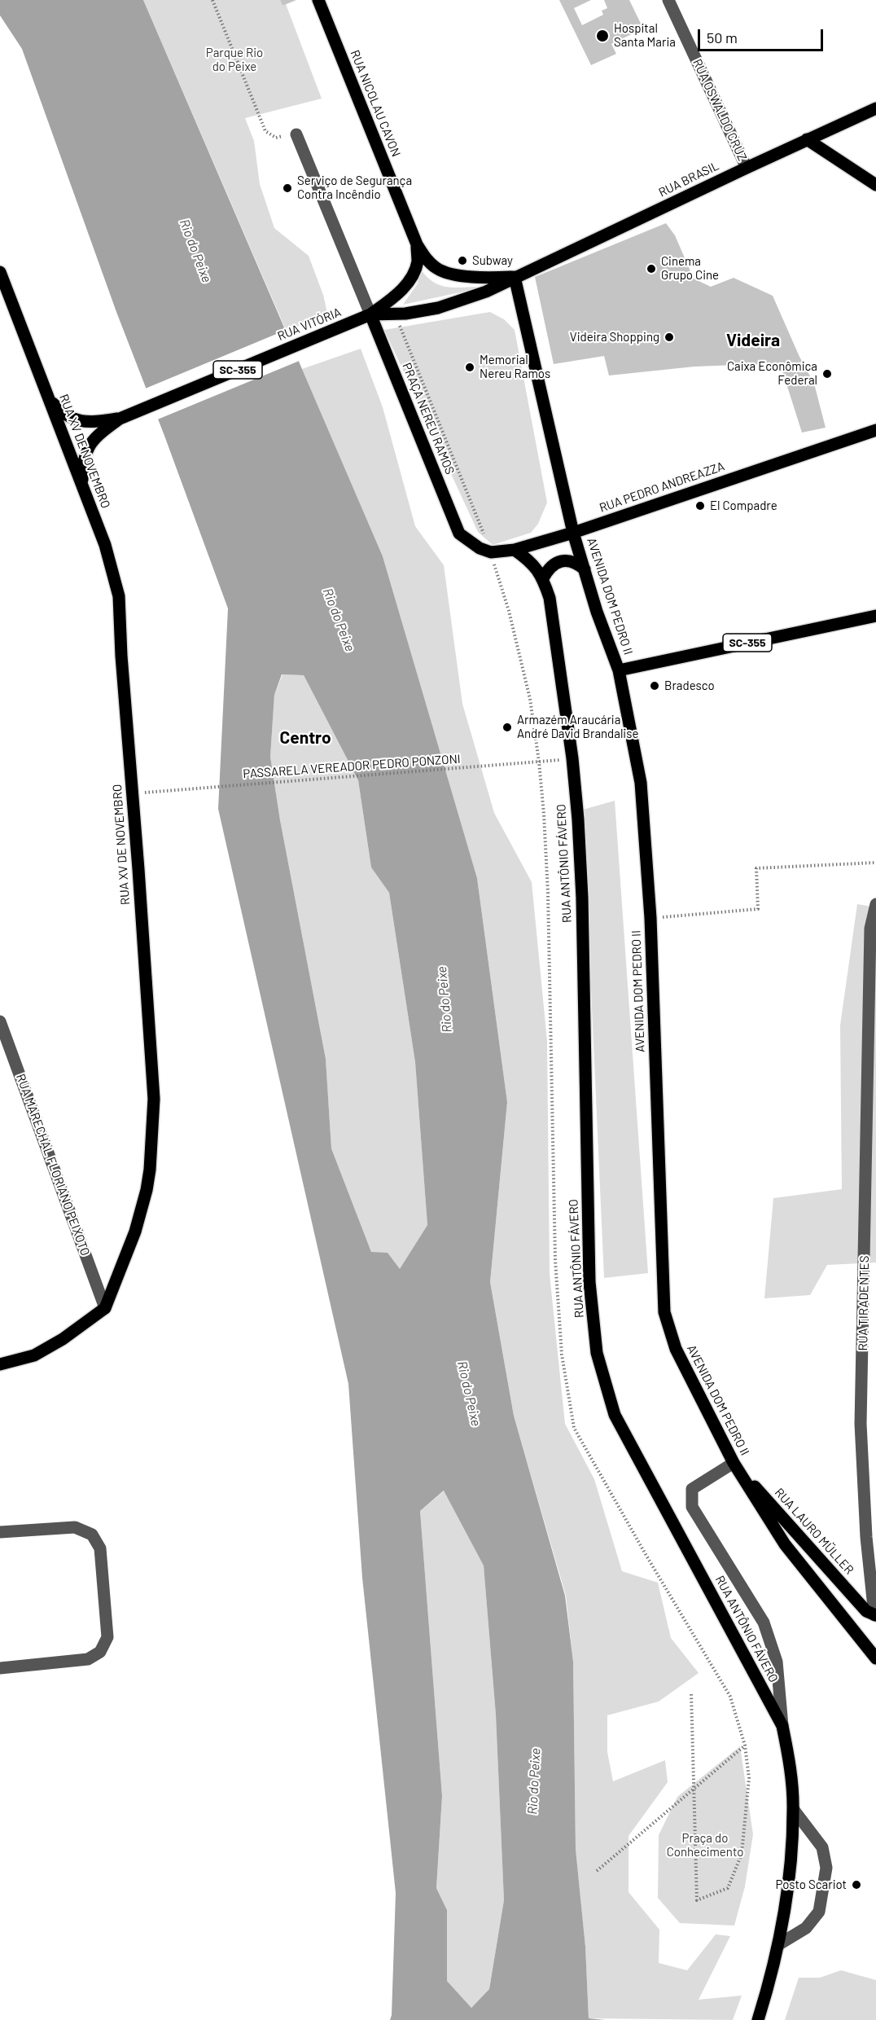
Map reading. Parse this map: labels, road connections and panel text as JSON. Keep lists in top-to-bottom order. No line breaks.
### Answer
{"streets":{"main road":["RUA NICOLAU CAVON","RUA BRASIL","RUA VITÓRIA","SC-355","PRAÇA NEREU RAMOS","RUA XV DE NOVEMBRO","RUA PEDRO ANDREAZZA","AVENIDA DOM PEDRO II","RUA ANTÔNIO FÁVERO","RUA LAURO MÜLLER"],"street":["RUA OSWALDO CRUZ","RUA MARECHAL FLORIANO PEIXOTO","RUA TIRADENTES"],"path":["PASSARELA VEREADOR PEDRO PONZONI"]},"crossings":[["RUA NICOLAU CAVON","RUA BRASIL"],["RUA NICOLAU CAVON","RUA VITÓRIA"],["RUA NICOLAU CAVON","PRAÇA NEREU RAMOS"],["RUA NICOLAU CAVON","AVENIDA DOM PEDRO II"],["RUA OSWALDO CRUZ","RUA BRASIL"],["RUA BRASIL","RUA VITÓRIA"],["RUA BRASIL","AVENIDA DOM PEDRO II"],["RUA VITÓRIA","PRAÇA NEREU RAMOS"],["RUA VITÓRIA","RUA XV DE NOVEMBRO"],["RUA VITÓRIA","AVENIDA DOM PEDRO II"],["SC-355","AVENIDA DOM PEDRO II"],["PRAÇA NEREU RAMOS","RUA PEDRO ANDREAZZA"],["RUA XV DE NOVEMBRO","PASSARELA VEREADOR PEDRO PONZONI"],["RUA XV DE NOVEMBRO","RUA MARECHAL FLORIANO PEIXOTO"],["RUA PEDRO ANDREAZZA","AVENIDA DOM PEDRO II"],["RUA PEDRO ANDREAZZA","RUA ANTÔNIO FÁVERO"],["AVENIDA DOM PEDRO II","RUA LAURO MÜLLER"],["PASSARELA VEREADOR PEDRO PONZONI","RUA ANTÔNIO FÁVERO"],["RUA TIRADENTES","RUA LAURO MÜLLER"]],"districts":["Videira","Centro"],"water":["Rio do Peixe"],"parks":["Parque Rio do Peixe","Praça do Conhecimento"],"places":["Hospital Santa Maria","Serviço de Segurança Contra Incêndio","Subway","Cinema Grupo Cine","Videira Shopping","Memorial Nereu Ramos","Caixa Econômica Federal","El Compadre","Bradesco","Armazém Araucária André David Brandalise","Posto Scariot"],"scale_bar":"50 m"}
